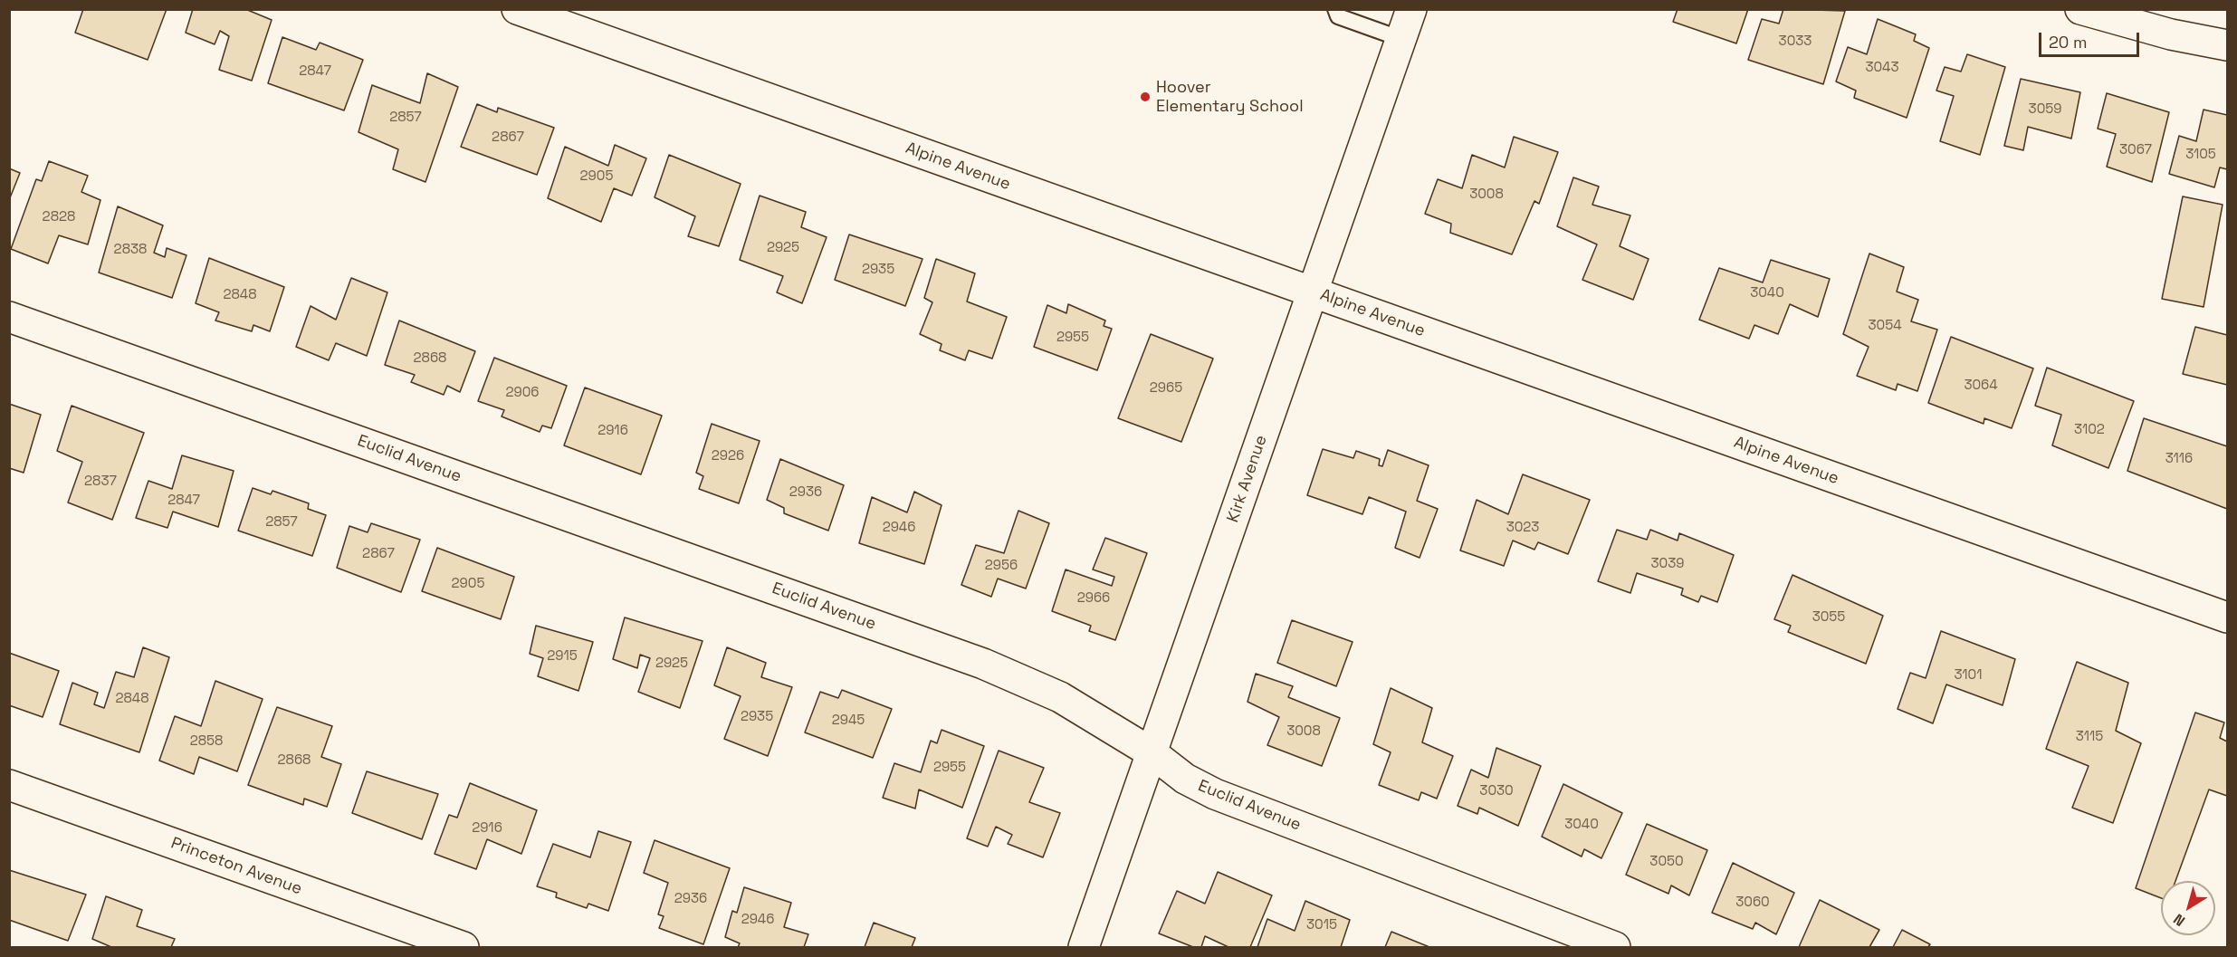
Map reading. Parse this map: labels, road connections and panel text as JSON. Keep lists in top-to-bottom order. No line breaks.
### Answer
{"streets":{"street":["Alpine Avenue","Euclid Avenue","Kirk Avenue","Princeton Avenue"]},"crossings":[["Alpine Avenue","Kirk Avenue"],["Euclid Avenue","Kirk Avenue"]],"places":["Hoover Elementary School"],"house_numbers":["3033","3043","2847","3059","2857","2867","3067","3105","2905","3008","2828","2925","2838","2935","3040","2848","3054","2955","2868","3064","2965","2906","3102","2916","2926","3116","2837","2936","2847","2857","2946","3023","2867","3039","2956","2905","2966","3055","2915","2925","3101","2848","2935","2945","3008","3115","2858","2868","2955","3030","3040","2916","3050","2936","3060","2946","3015"],"scale_bar":"20 m","north":"bottom left"}
